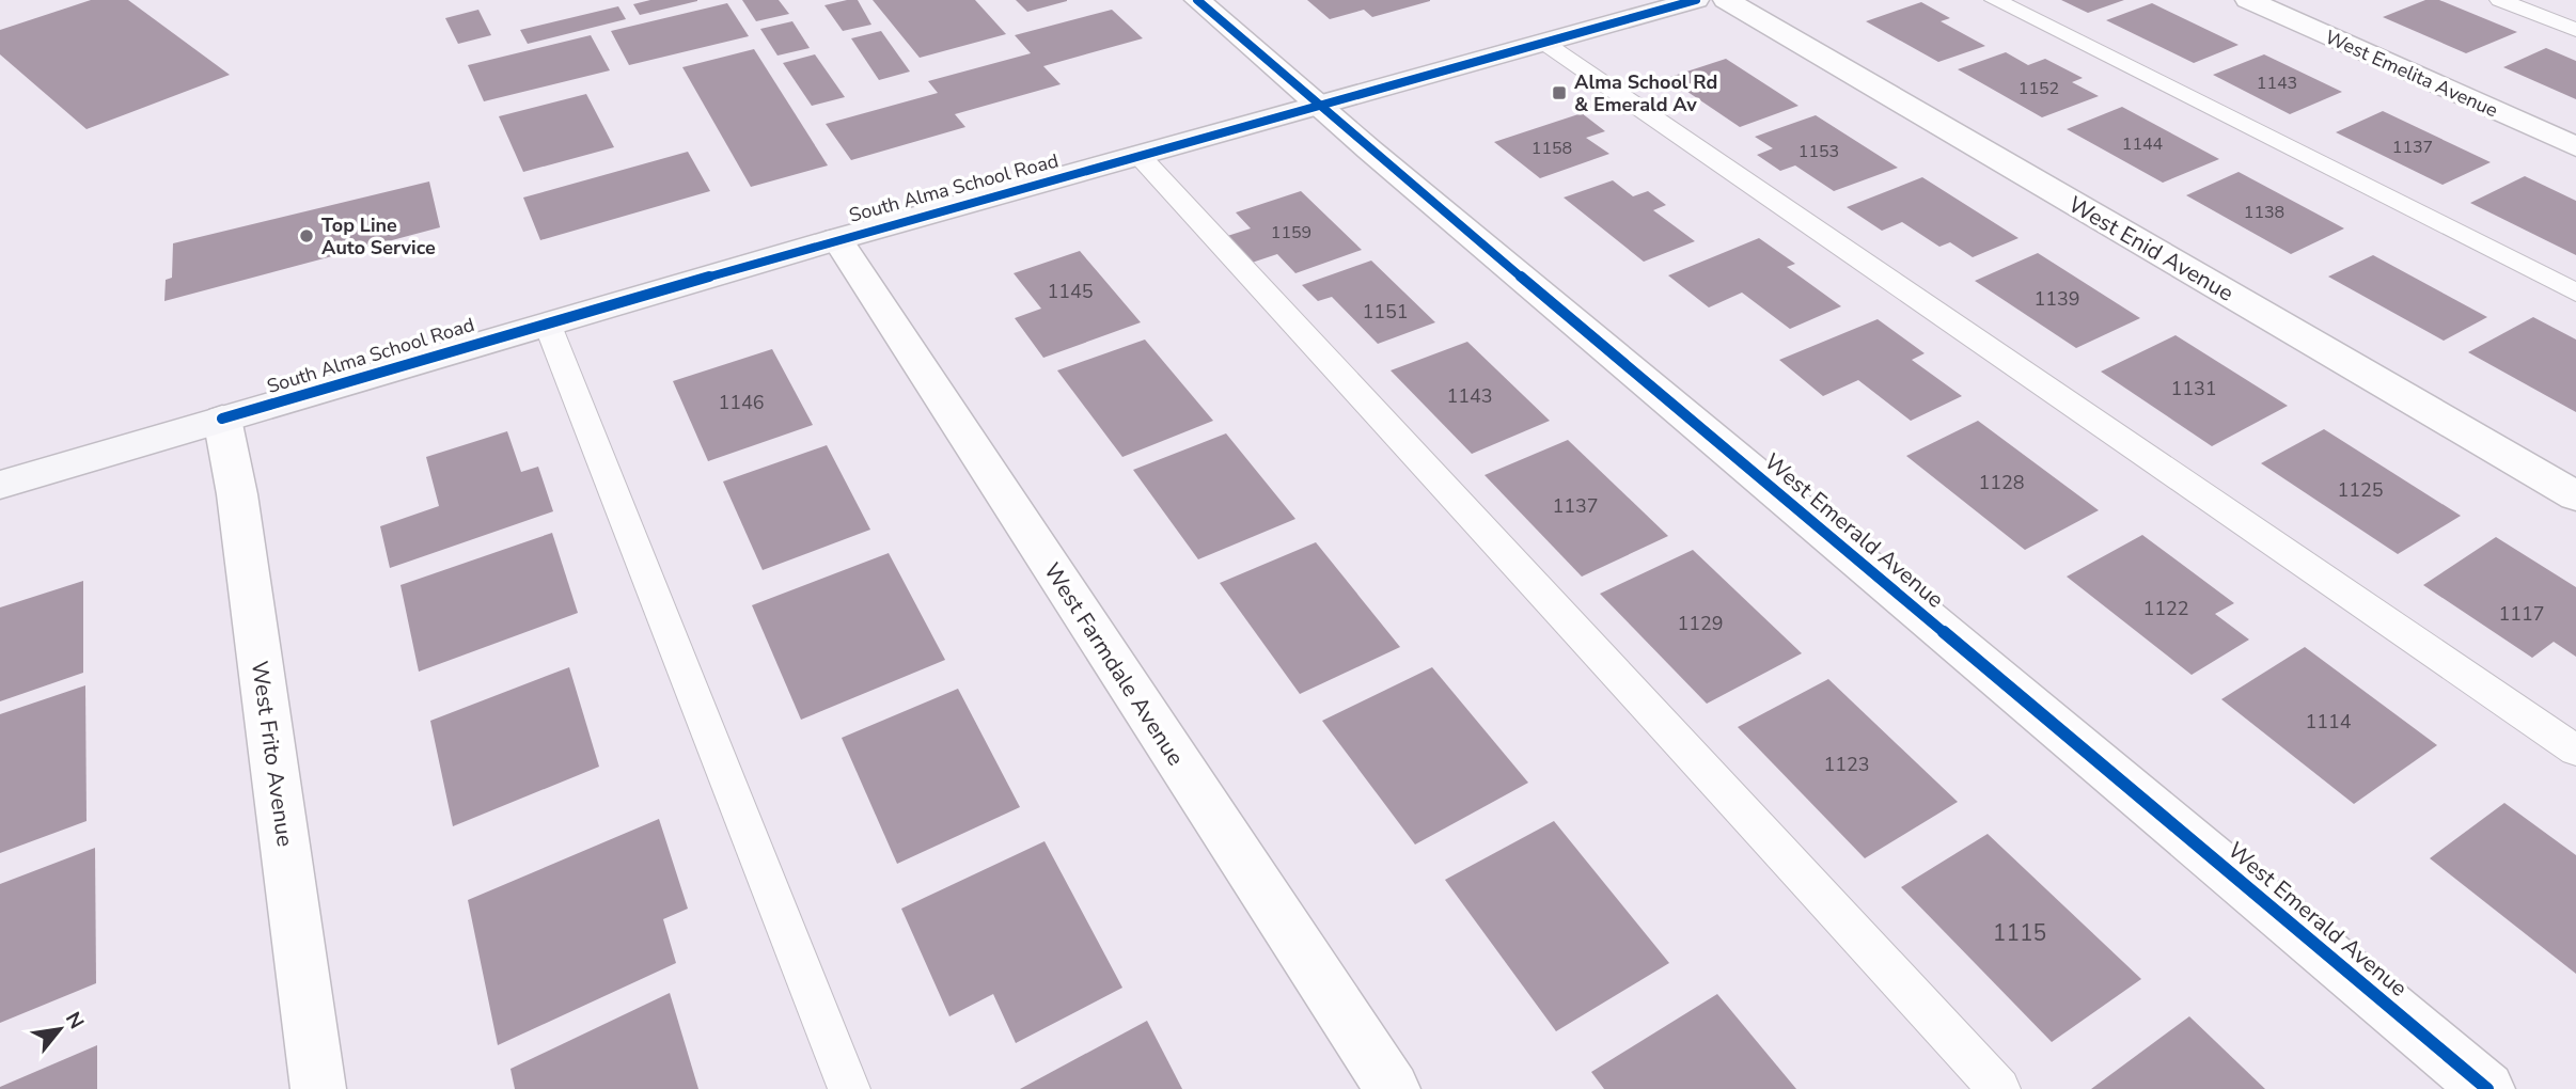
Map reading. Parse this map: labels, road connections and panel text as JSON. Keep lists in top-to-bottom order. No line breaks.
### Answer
{"streets":{"main road":["South Alma School Road"],"street":["West Emelita Avenue","West Enid Avenue","West Emerald Avenue","West Farmdale Avenue","West Frito Avenue"]},"crossings":[["South Alma School Road","West Emerald Avenue"],["South Alma School Road","West Farmdale Avenue"],["South Alma School Road","West Frito Avenue"]],"places":{"transit":["Alma School Rd & Emerald Av"],"other":["Top Line Auto Service"]},"house_numbers":["1143","1152","1144","1137","1158","1153","1138","1159","1145","1139","1151","1131","1143","1146","1128","1125","1137","1122","1117","1129","1114","1123","1115"],"north":"top right"}
